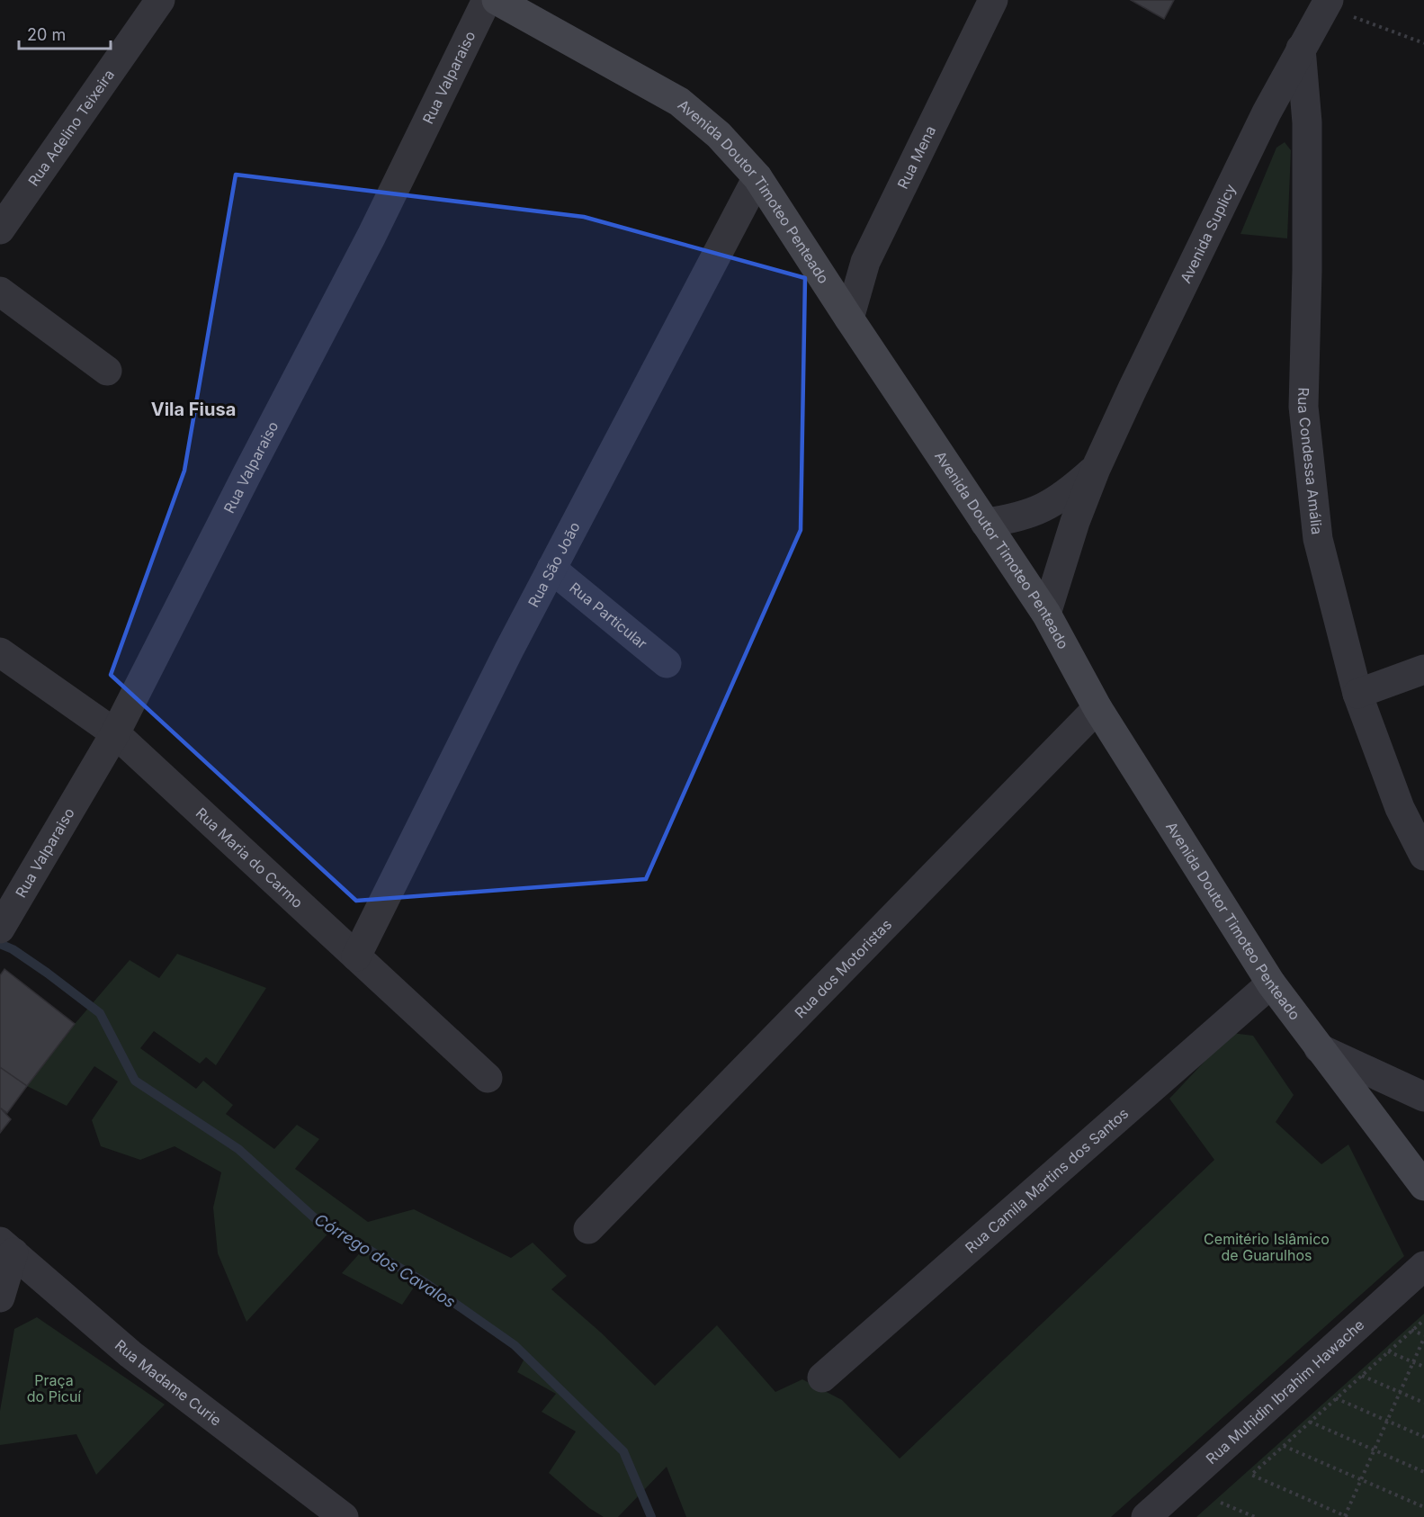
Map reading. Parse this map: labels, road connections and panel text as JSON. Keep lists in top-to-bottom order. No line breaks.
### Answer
{"streets":{"main road":["Avenida Doutor Timoteo Penteado"],"street":["Rua Valparaiso","Rua Adelino Teixeira","Rua Mena","Avenida Suplicy","Rua Condessa Amália","Rua São João","Rua Particular","Rua Maria do Carmo","Rua dos Motoristas","Rua Camila Martins dos Santos","Rua Madame Curie","Rua Muhidin Ibrahim Hawache"]},"crossings":[["Rua Valparaiso","Rua Maria do Carmo"],["Rua Mena","Avenida Doutor Timoteo Penteado"],["Avenida Doutor Timoteo Penteado","Avenida Suplicy"],["Avenida Doutor Timoteo Penteado","Rua São João"],["Avenida Doutor Timoteo Penteado","Rua dos Motoristas"],["Avenida Doutor Timoteo Penteado","Rua Camila Martins dos Santos"],["Avenida Suplicy","Rua Condessa Amália"],["Rua São João","Rua Particular"],["Rua São João","Rua Maria do Carmo"]],"districts":["Vila Fiusa"],"water":["Córrego dos Cavalos"],"parks":["Cemitério Islâmico de Guarulhos","Praça do Picuí"],"scale_bar":"20 m"}
